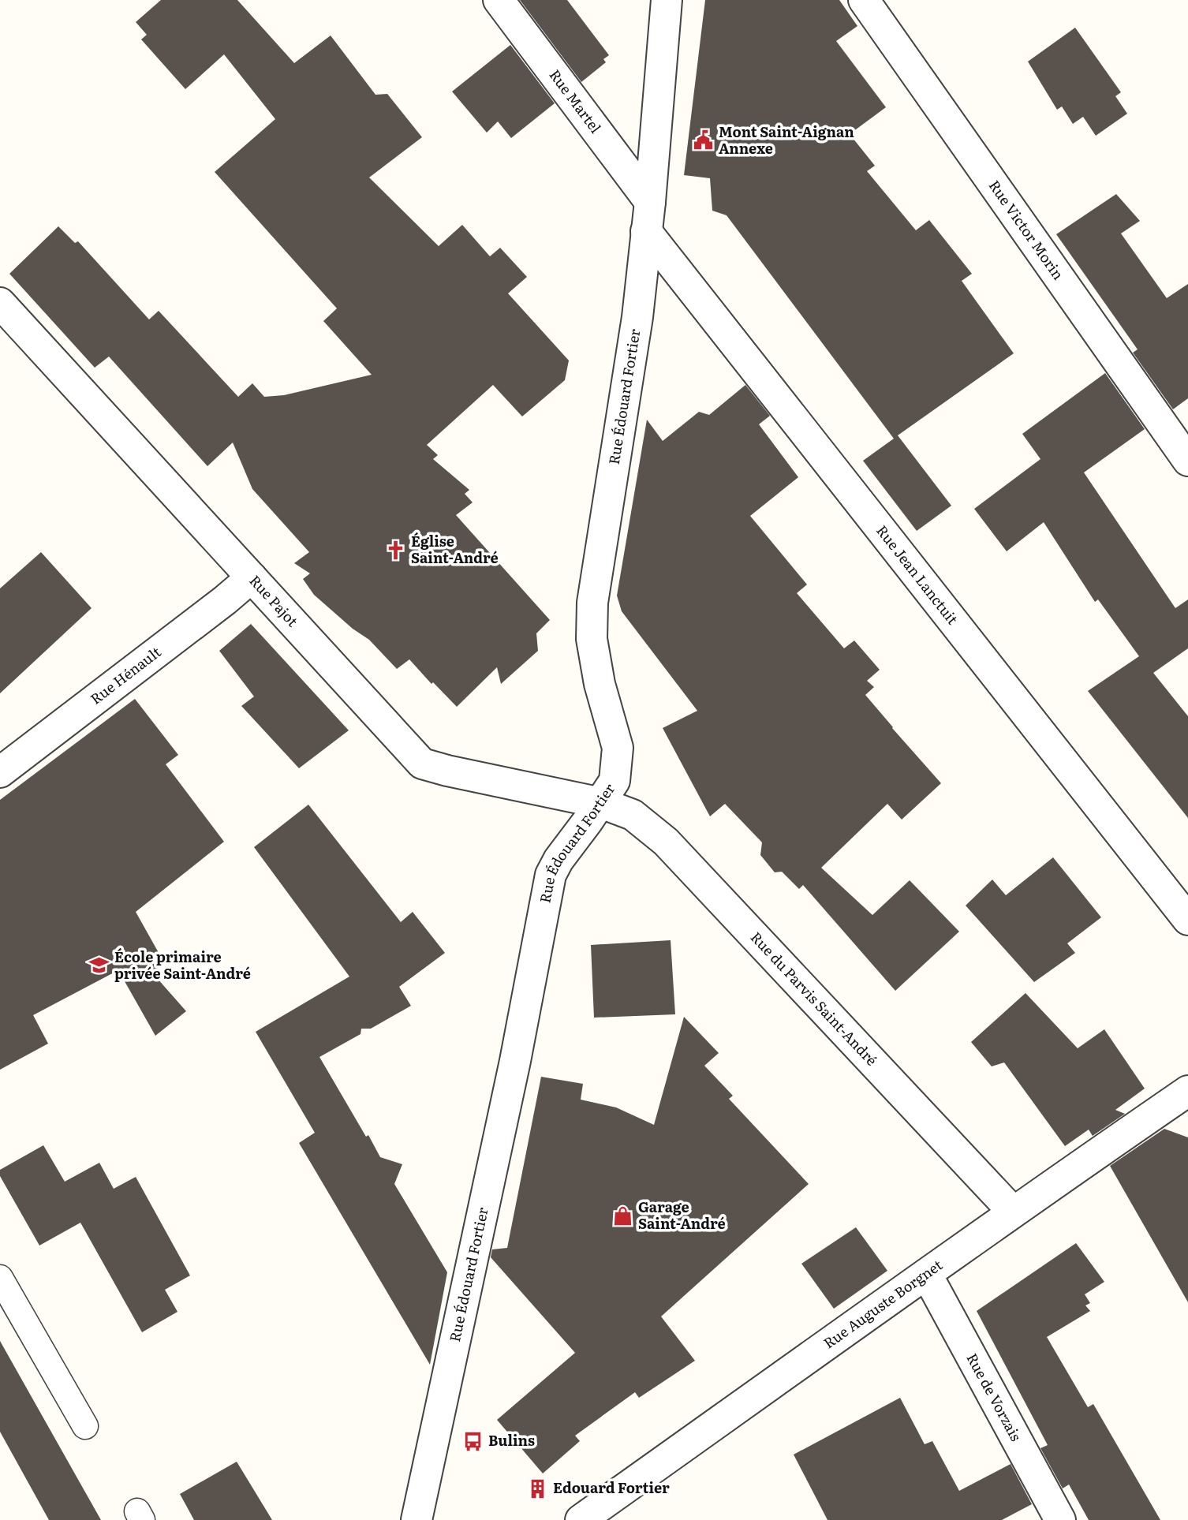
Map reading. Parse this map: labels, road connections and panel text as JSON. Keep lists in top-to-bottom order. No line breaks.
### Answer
{"streets":{"street":["Rue Martel","Rue Victor Morin","Rue Édouard Fortier","Rue Jean Lanctuit","Rue Pajot","Rue Hénault","Rue du Parvis Saint-André","Rue Auguste Borgnet","Rue de Vorzais"]},"crossings":[["Rue Martel","Rue Édouard Fortier"],["Rue Martel","Rue Jean Lanctuit"],["Rue Édouard Fortier","Rue Jean Lanctuit"],["Rue Édouard Fortier","Rue Pajot"],["Rue Édouard Fortier","Rue du Parvis Saint-André"],["Rue Pajot","Rue Hénault"],["Rue Pajot","Rue du Parvis Saint-André"],["Rue du Parvis Saint-André","Rue Auguste Borgnet"],["Rue Auguste Borgnet","Rue de Vorzais"]],"places":{"public building":["Mont Saint-Aignan Annexe"],"church":["Église Saint-André"],"school or university":["École primaire privée Saint-André"],"shop":["Garage Saint-André"],"bus stop":["Bulins"],"building":["Edouard Fortier"]}}
